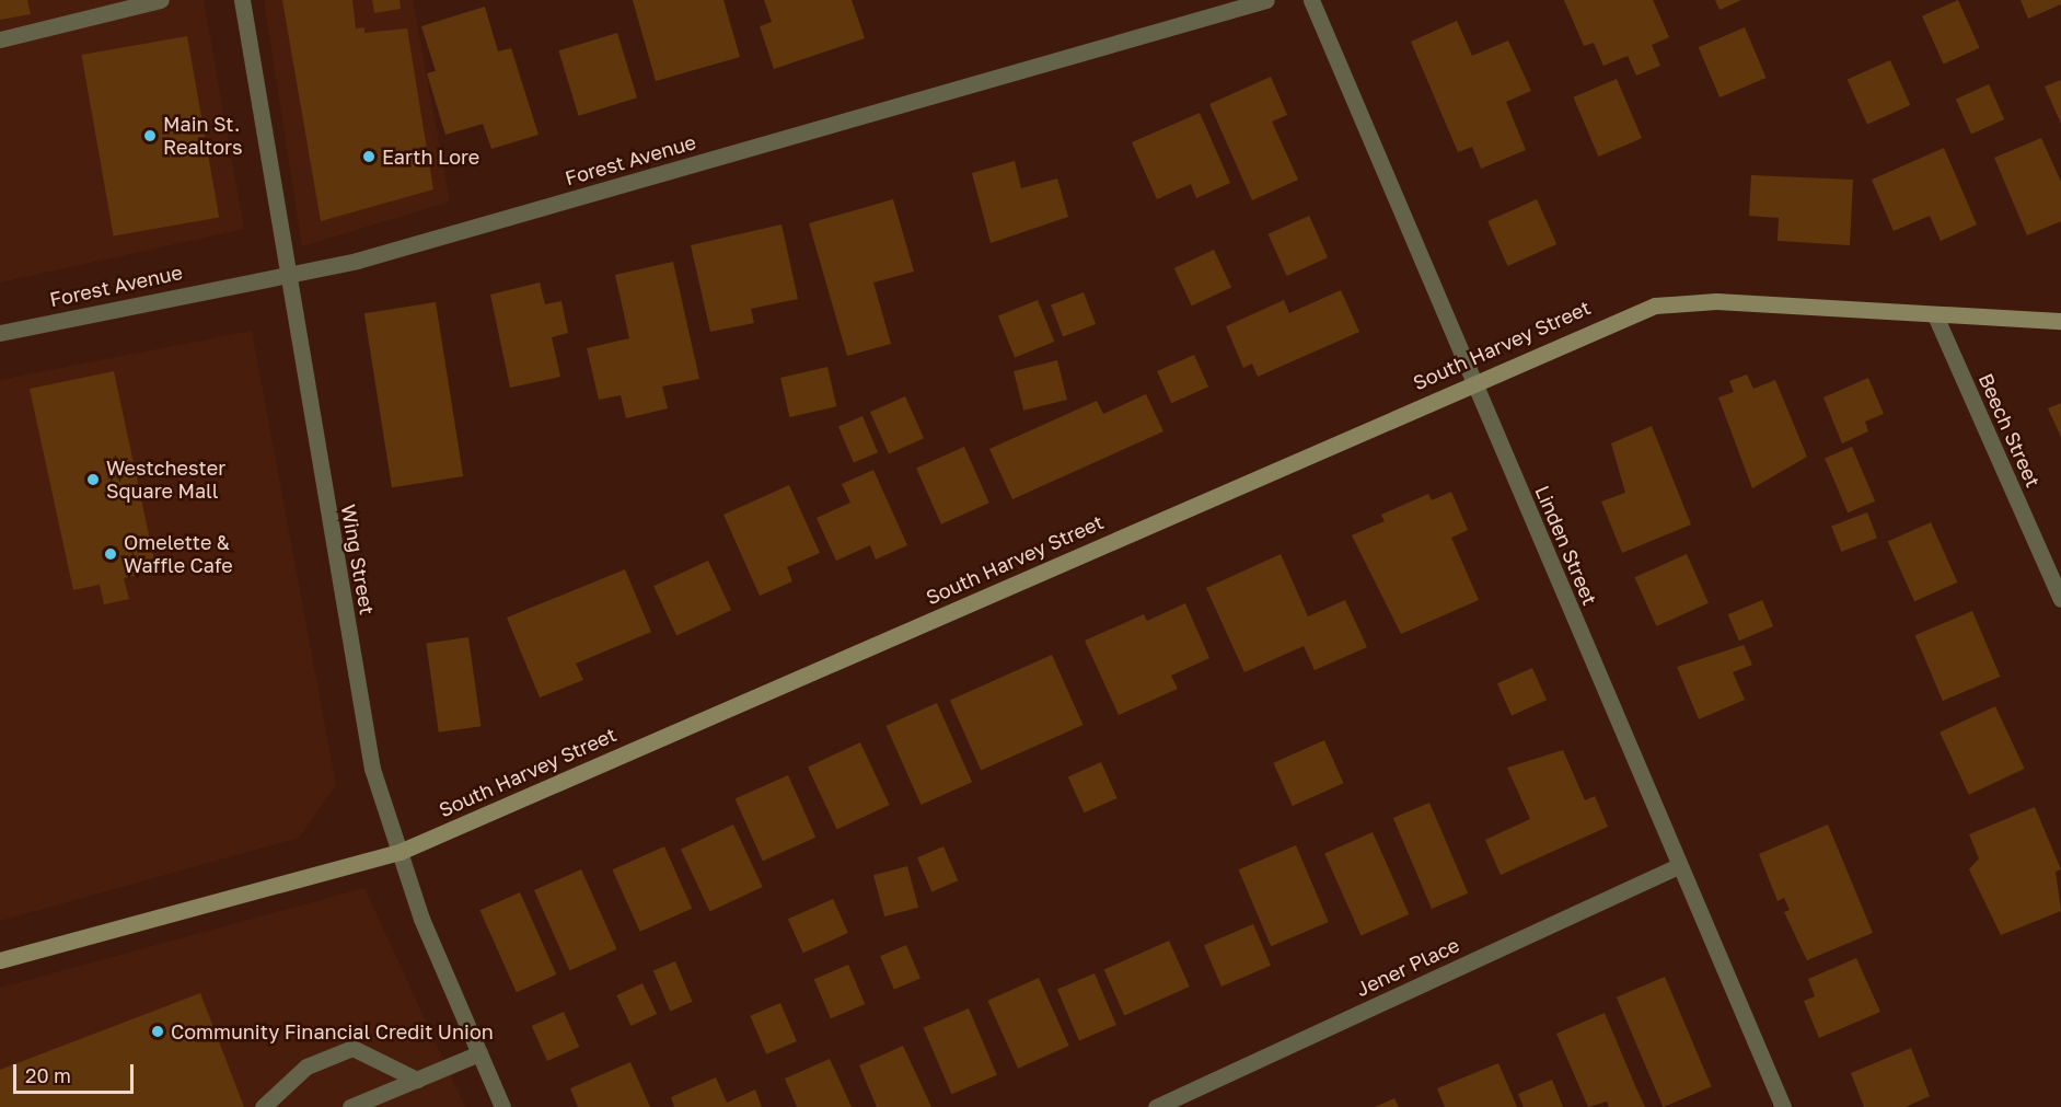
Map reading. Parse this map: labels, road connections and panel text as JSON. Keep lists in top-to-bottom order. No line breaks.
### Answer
{"streets":{"street":["Forest Avenue","South Harvey Street","Beech Street","Linden Street","Wing Street","Jener Place"]},"crossings":[["Forest Avenue","Wing Street"],["South Harvey Street","Beech Street"],["South Harvey Street","Linden Street"],["South Harvey Street","Wing Street"],["Linden Street","Jener Place"]],"places":["Main St. Realtors","Earth Lore","Westchester Square Mall","Omelette & Waffle Cafe","Community Financial Credit Union"],"scale_bar":"20 m"}
